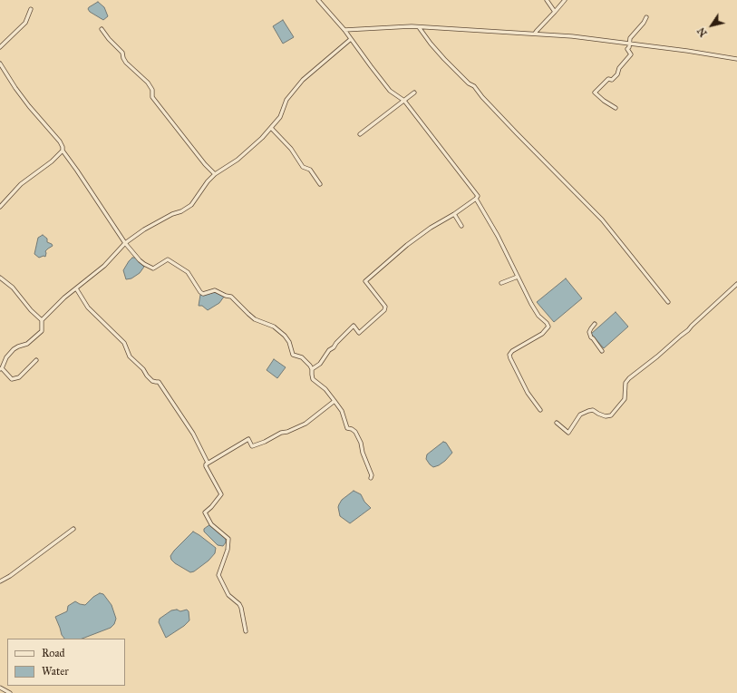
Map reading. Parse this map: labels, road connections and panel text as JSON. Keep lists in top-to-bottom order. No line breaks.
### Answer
{"legend":["Road","Water"],"north":"bottom left"}
